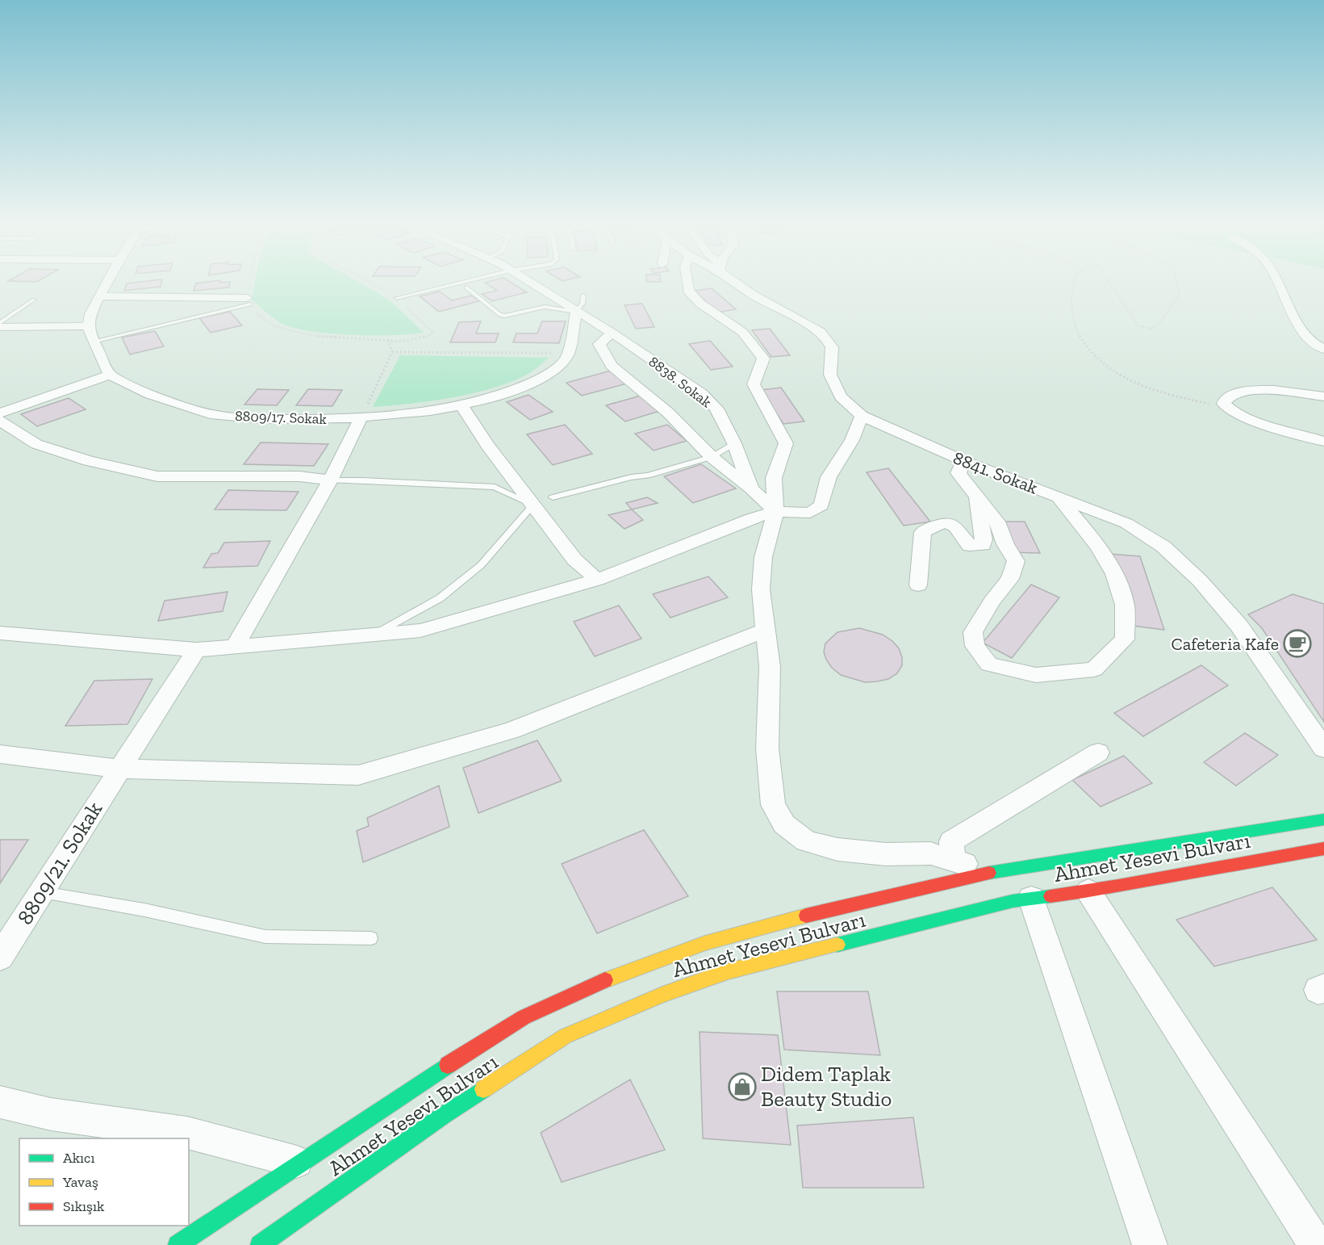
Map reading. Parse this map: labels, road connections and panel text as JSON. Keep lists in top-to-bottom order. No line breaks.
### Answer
{"streets":{"street":["8838. Sokak","8809/17. Sokak","8841. Sokak","Ahmet Yesevi Bulvarı","8809/21. Sokak"]},"places":{"cafe":["Cafeteria Kafe"],"shop":["Didem Taplak Beauty Studio"]},"legend":["Akıcı","Yavaş","Sıkışık"]}
